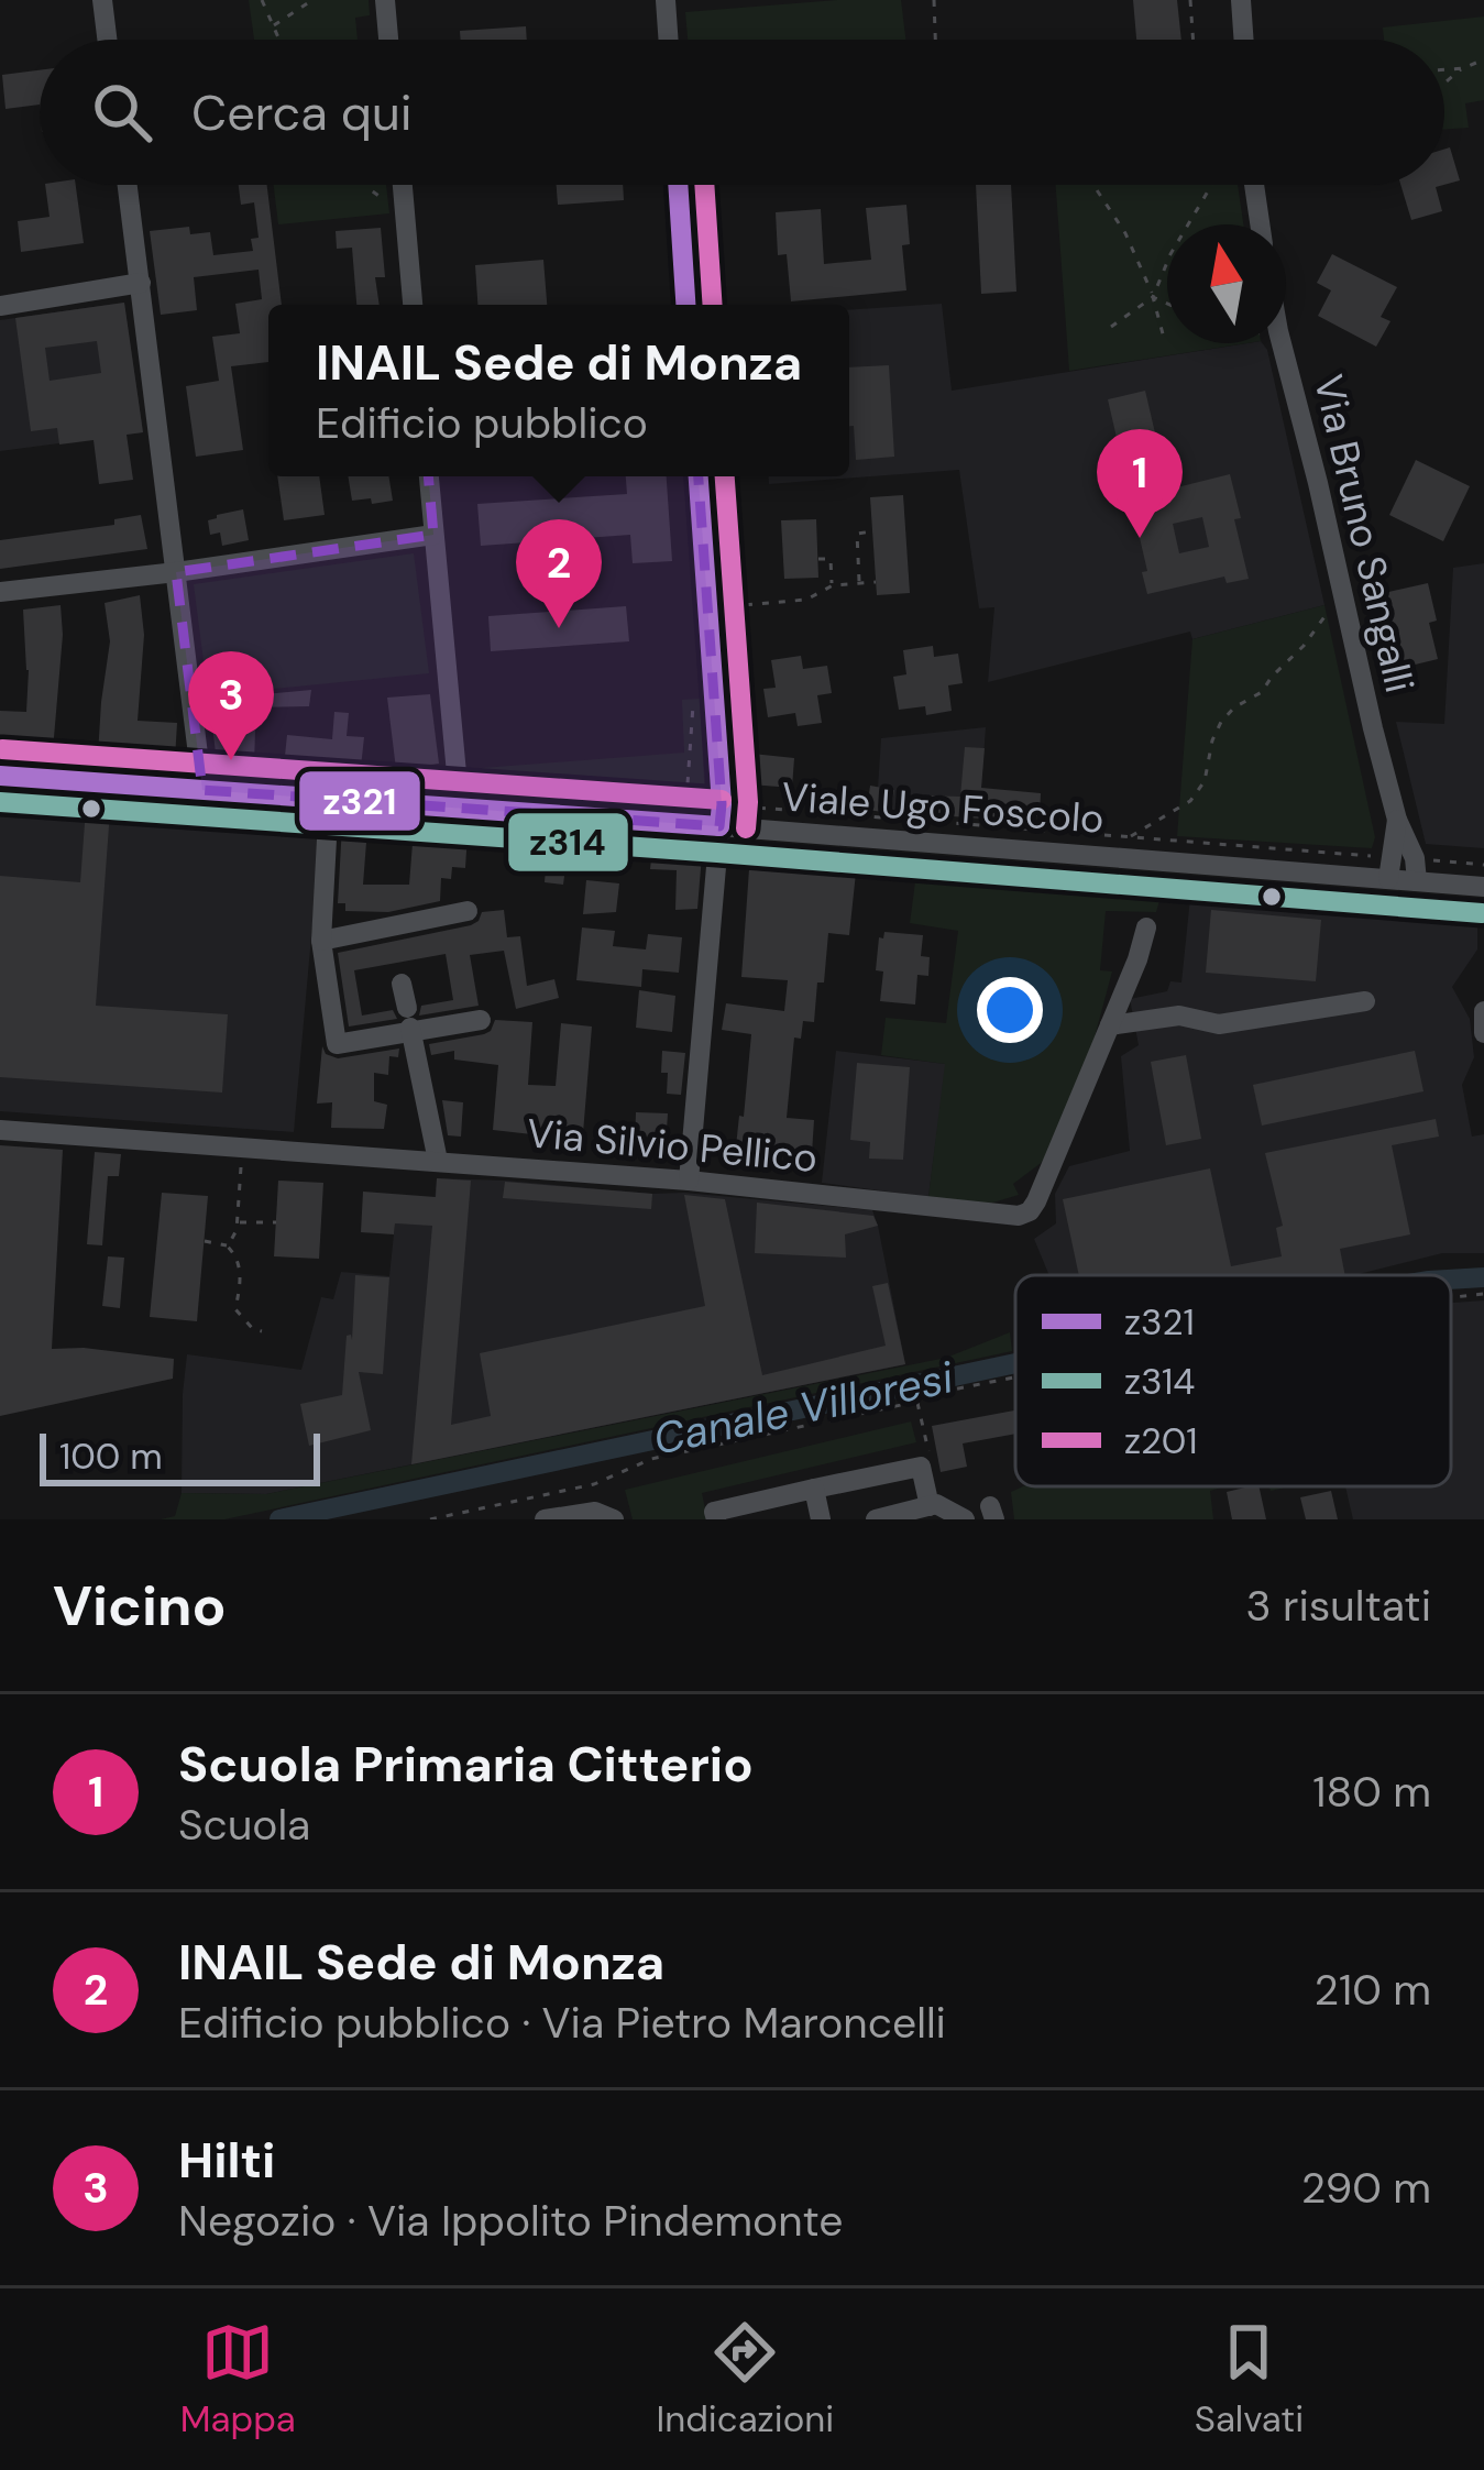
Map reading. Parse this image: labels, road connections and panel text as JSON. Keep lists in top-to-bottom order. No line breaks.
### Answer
{"streets":{"street":["Via Bruno Sangalli","Viale Ugo Foscolo","Via Silvio Pellico"]},"crossings":[["Via Bruno Sangalli","Viale Ugo Foscolo"]],"water":["Canale Villoresi"],"lines":["transit line z321","transit line z201","transit line z314"],"legend":["z321","z314","z201"],"scale_bar":"100 m","north":"top","page":{"search":"Cerca qui","popup":["INAIL Sede di Monza","Edificio pubblico"],"pins":["1","2","3"],"scale":"100 m","heading":["Vicino","3 risultati"],"list":[{"mark":"1","name":"Scuola Primaria Citterio","note":"Scuola","value":"180 m"},{"mark":"2","name":"INAIL Sede di Monza","note":"Edificio pubblico · Via Pietro Maroncelli","value":"210 m"},{"mark":"3","name":"Hilti","note":"Negozio · Via Ippolito Pindemonte","value":"290 m"}],"nav":["Mappa","Indicazioni","Salvati"]}}
